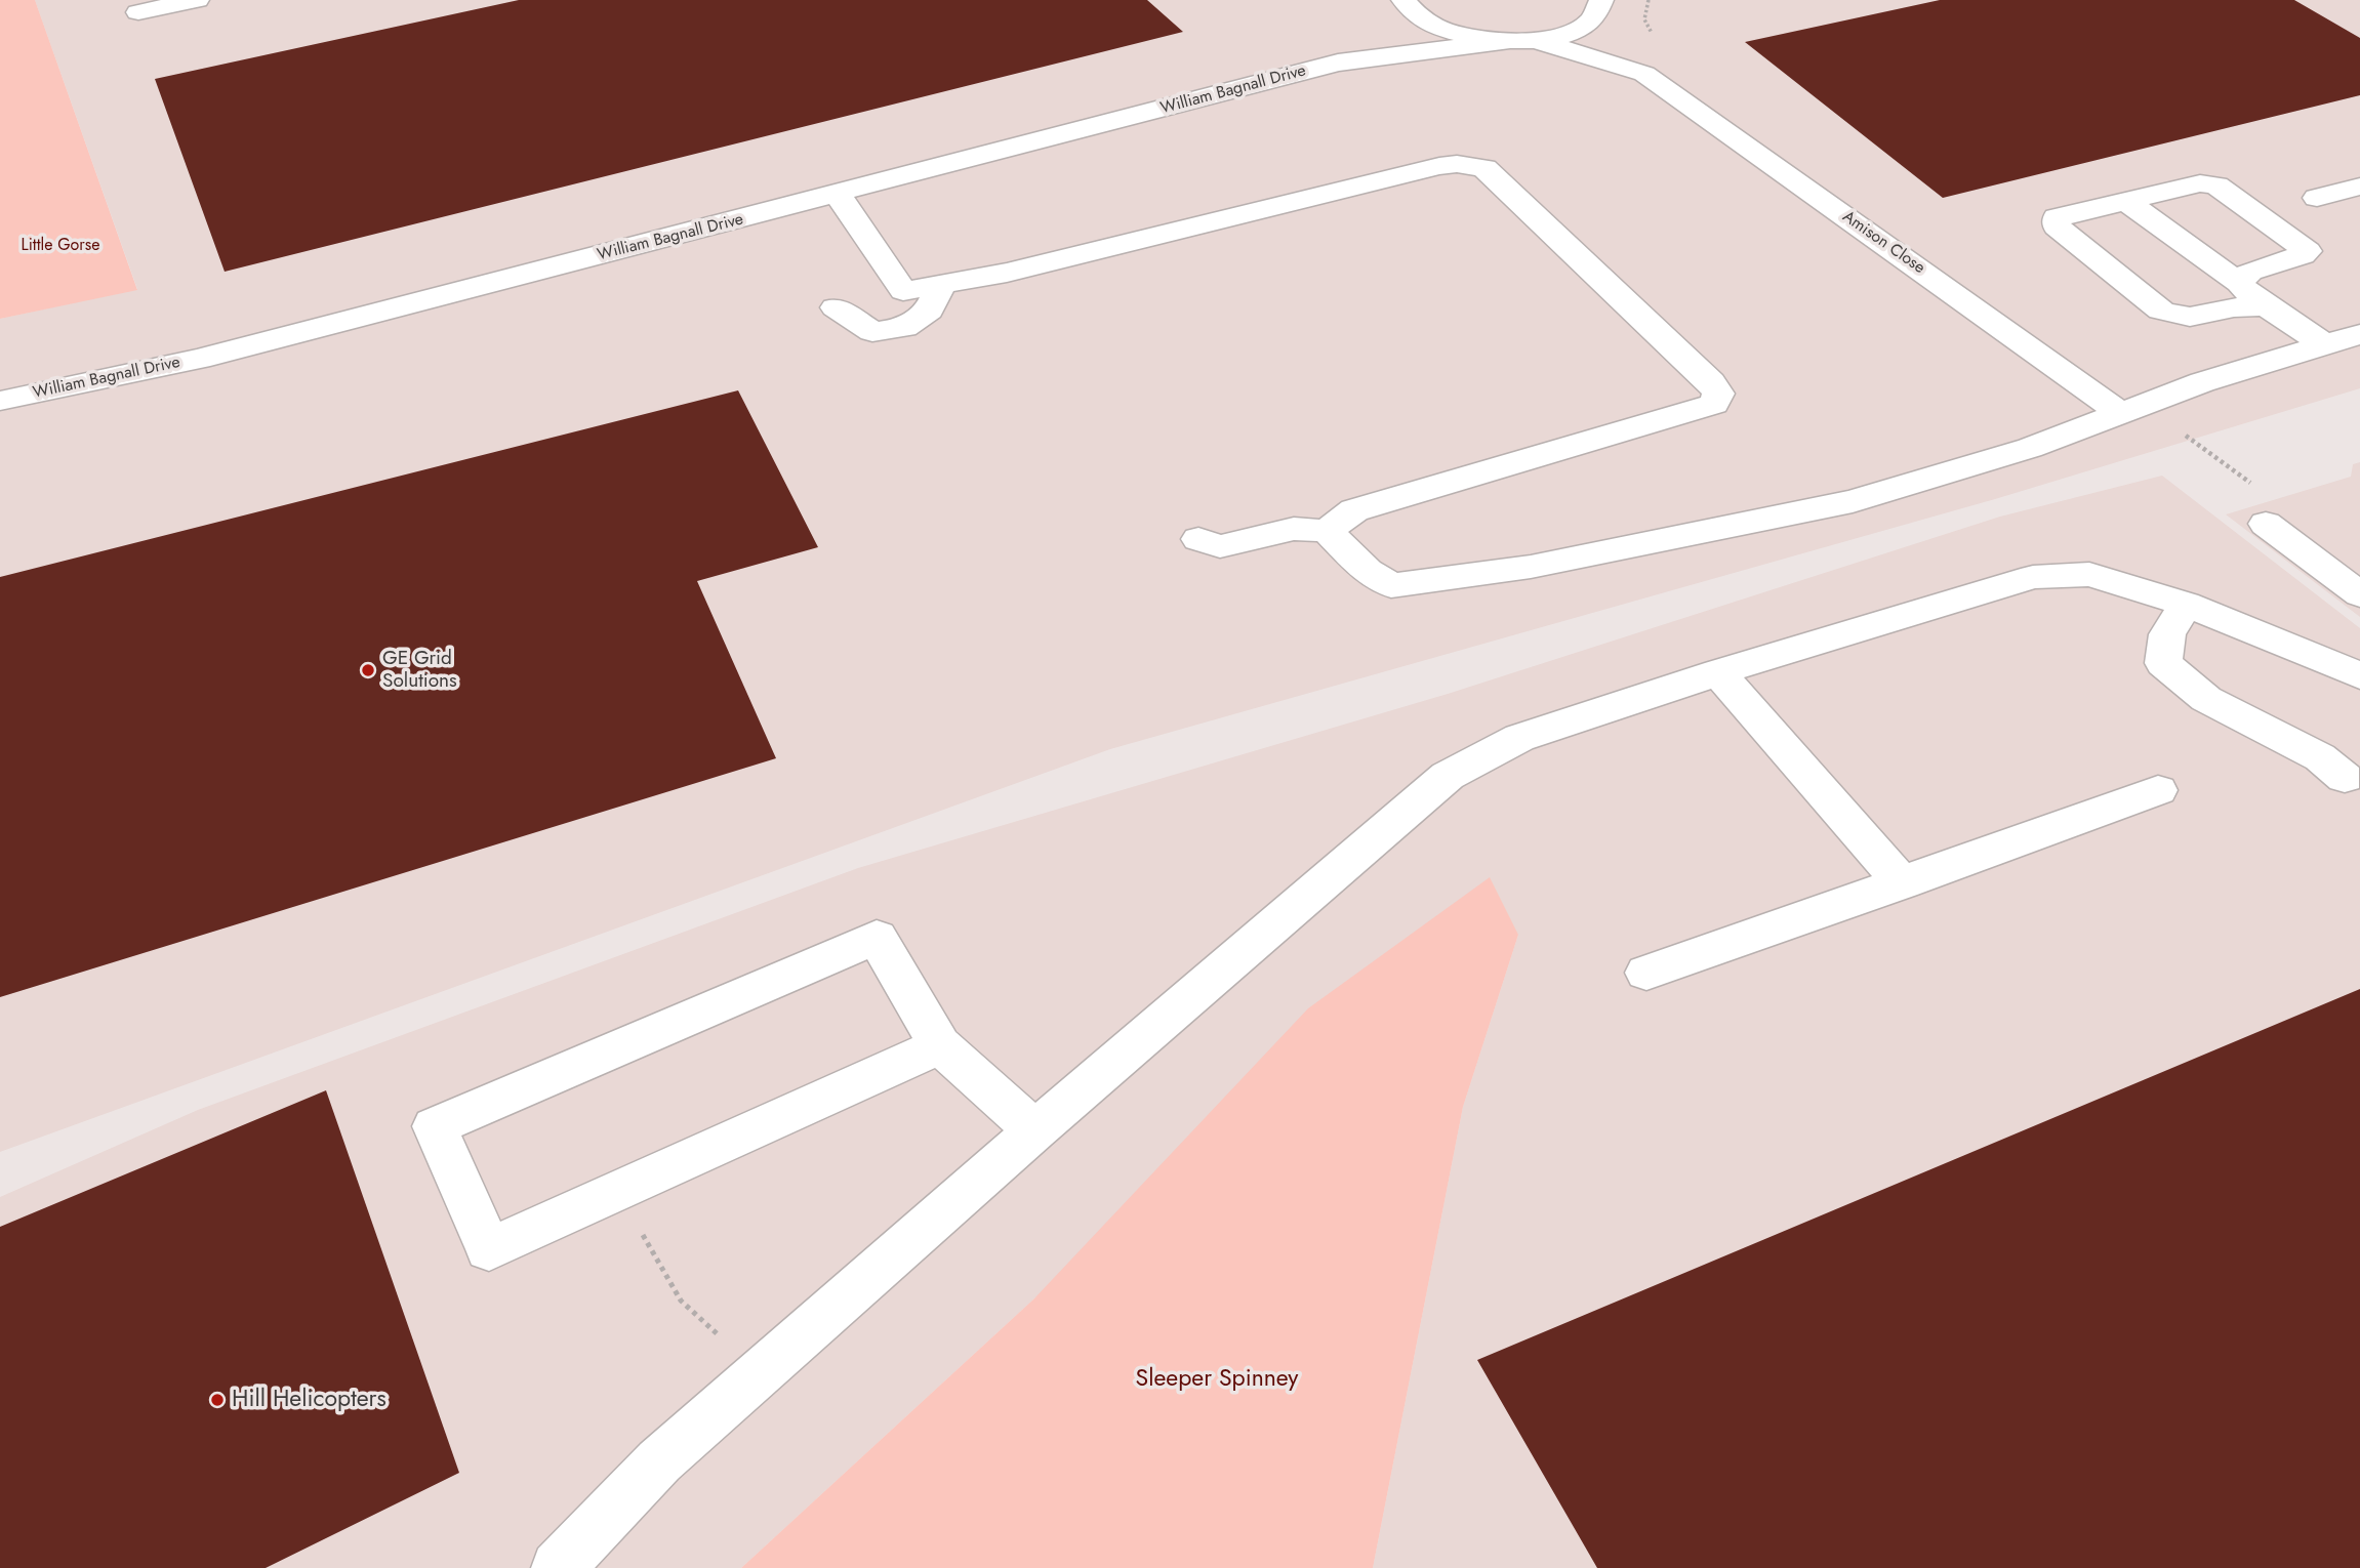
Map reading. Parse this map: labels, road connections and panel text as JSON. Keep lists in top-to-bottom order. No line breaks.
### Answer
{"streets":{"street":["William Bagnall Drive","Amison Close"]},"parks":["Little Gorse","Sleeper Spinney"],"places":["GE Grid Solutions","Hill Helicopters"]}
